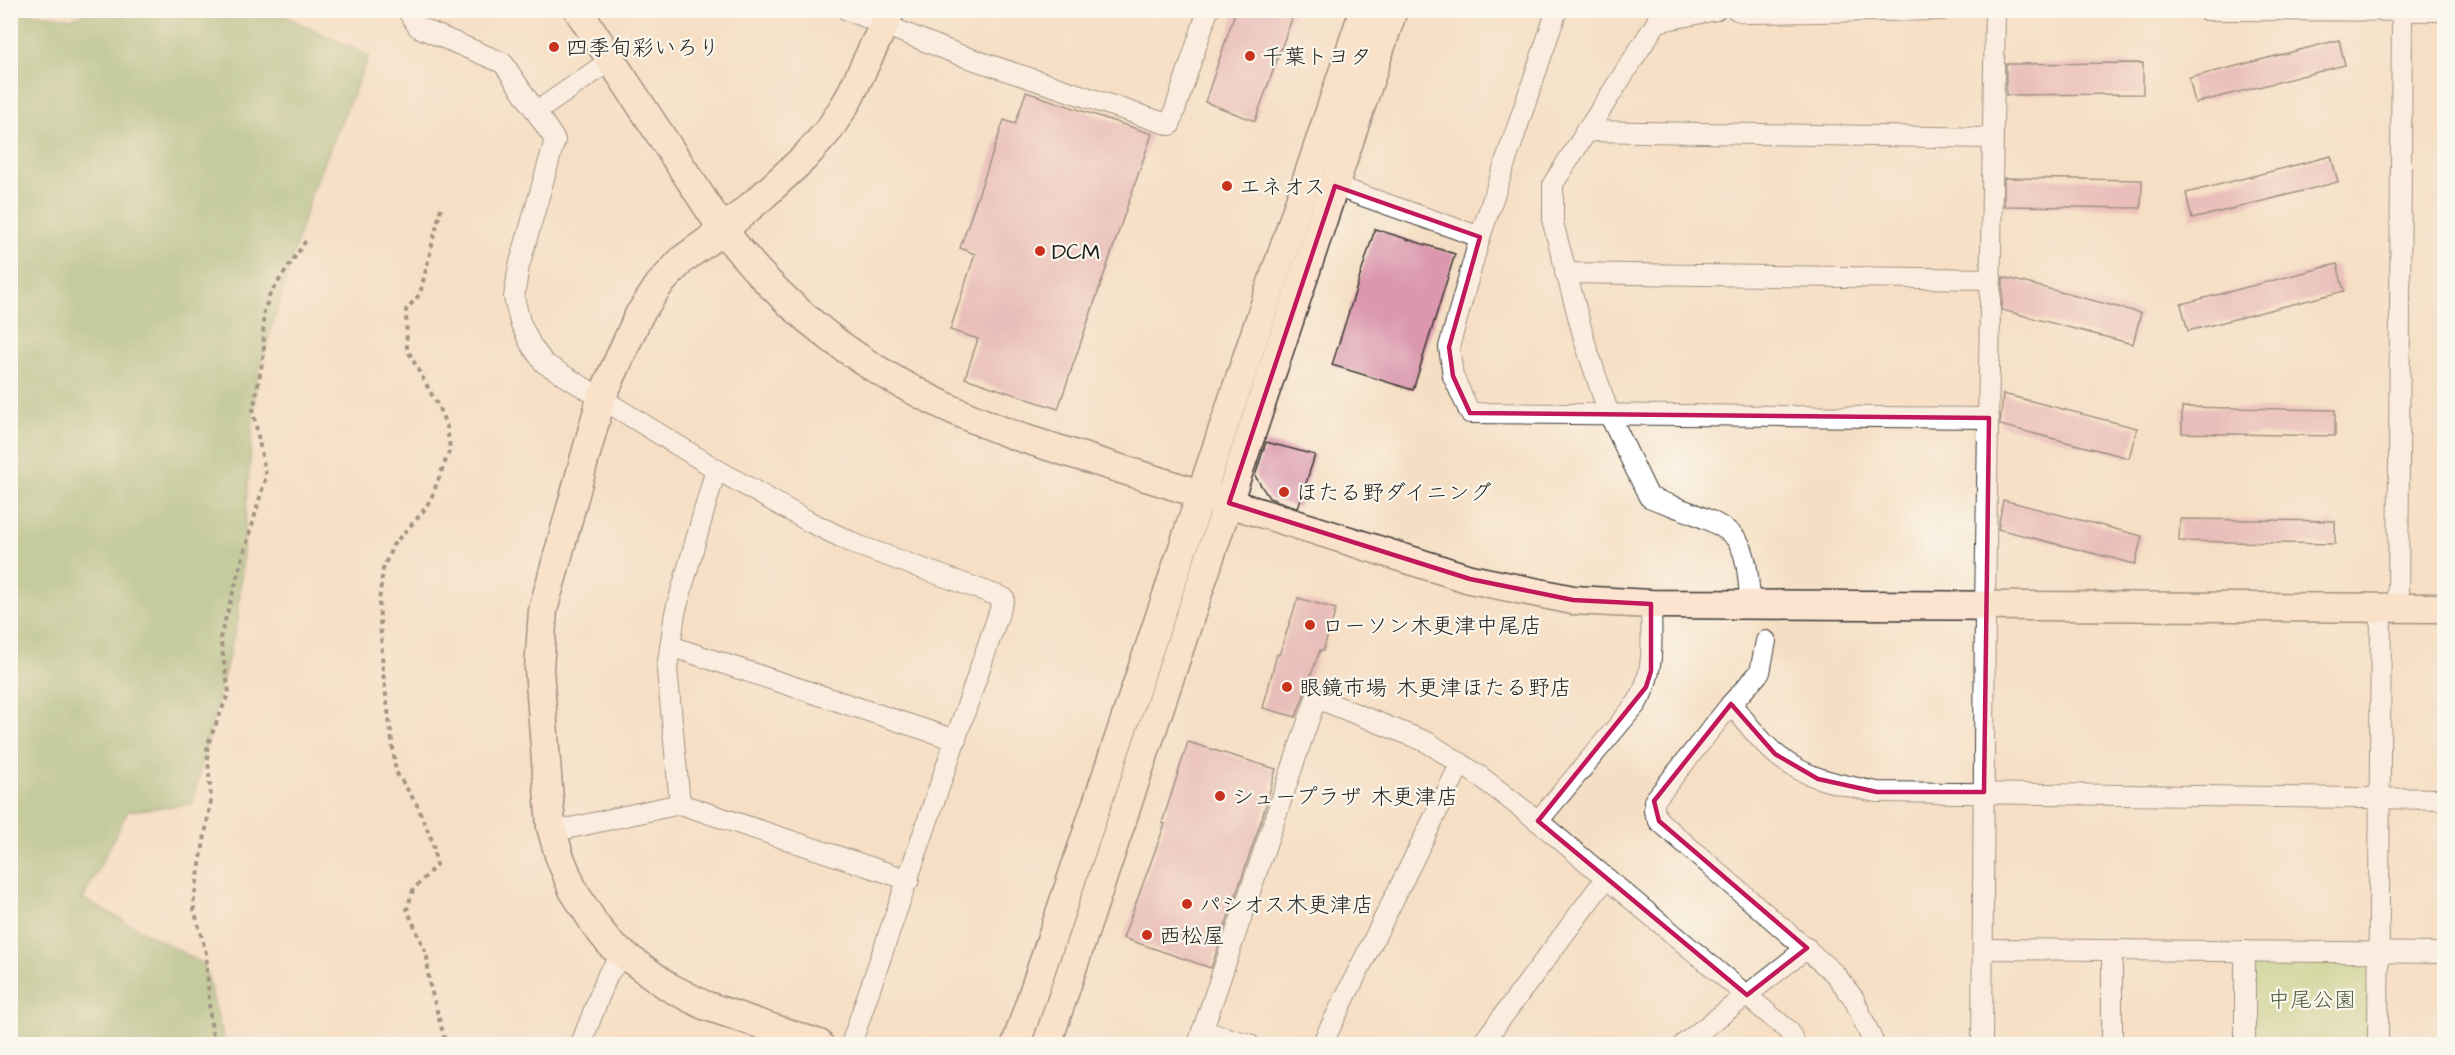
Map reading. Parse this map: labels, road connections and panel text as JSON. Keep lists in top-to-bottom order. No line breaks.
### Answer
{"parks":["中尾公園"],"places":["四季旬彩いろり","千葉トヨタ","エネオス","DCM","ほたる野ダイニング","ローソン木更津中尾店","眼鏡市場 木更津ほたる野店","シュープラザ 木更津店","パシオス木更津店","西松屋"]}
